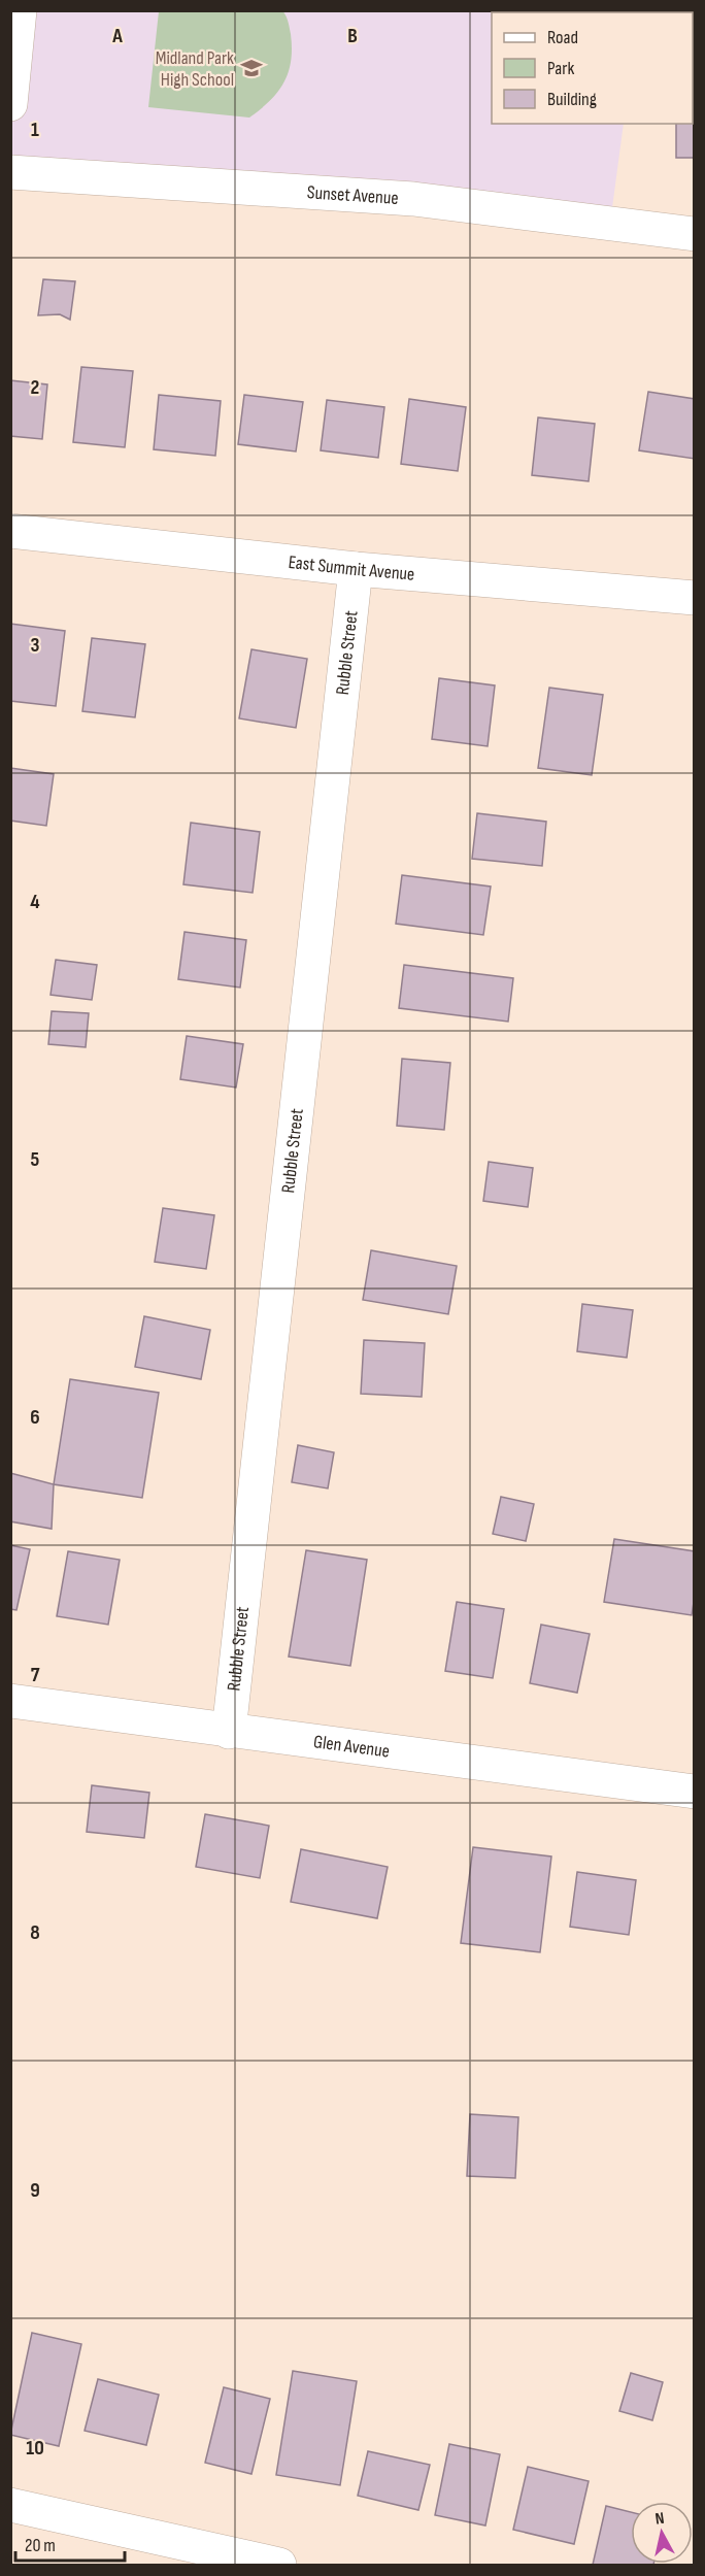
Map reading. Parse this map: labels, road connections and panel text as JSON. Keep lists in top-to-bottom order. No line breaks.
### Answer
{"streets":{"street":["Sunset Avenue","East Summit Avenue","Rubble Street","Glen Avenue"]},"crossings":[["East Summit Avenue","Rubble Street"],["Rubble Street","Glen Avenue"]],"places":{"school or university":["Midland Park High School"]},"legend":["Road","Park","Building"],"scale_bar":"20 m","north":"top","grid":{"columns":["A","B"],"rows":["1","2","3","4","5","6","7","8","9","10"]}}
